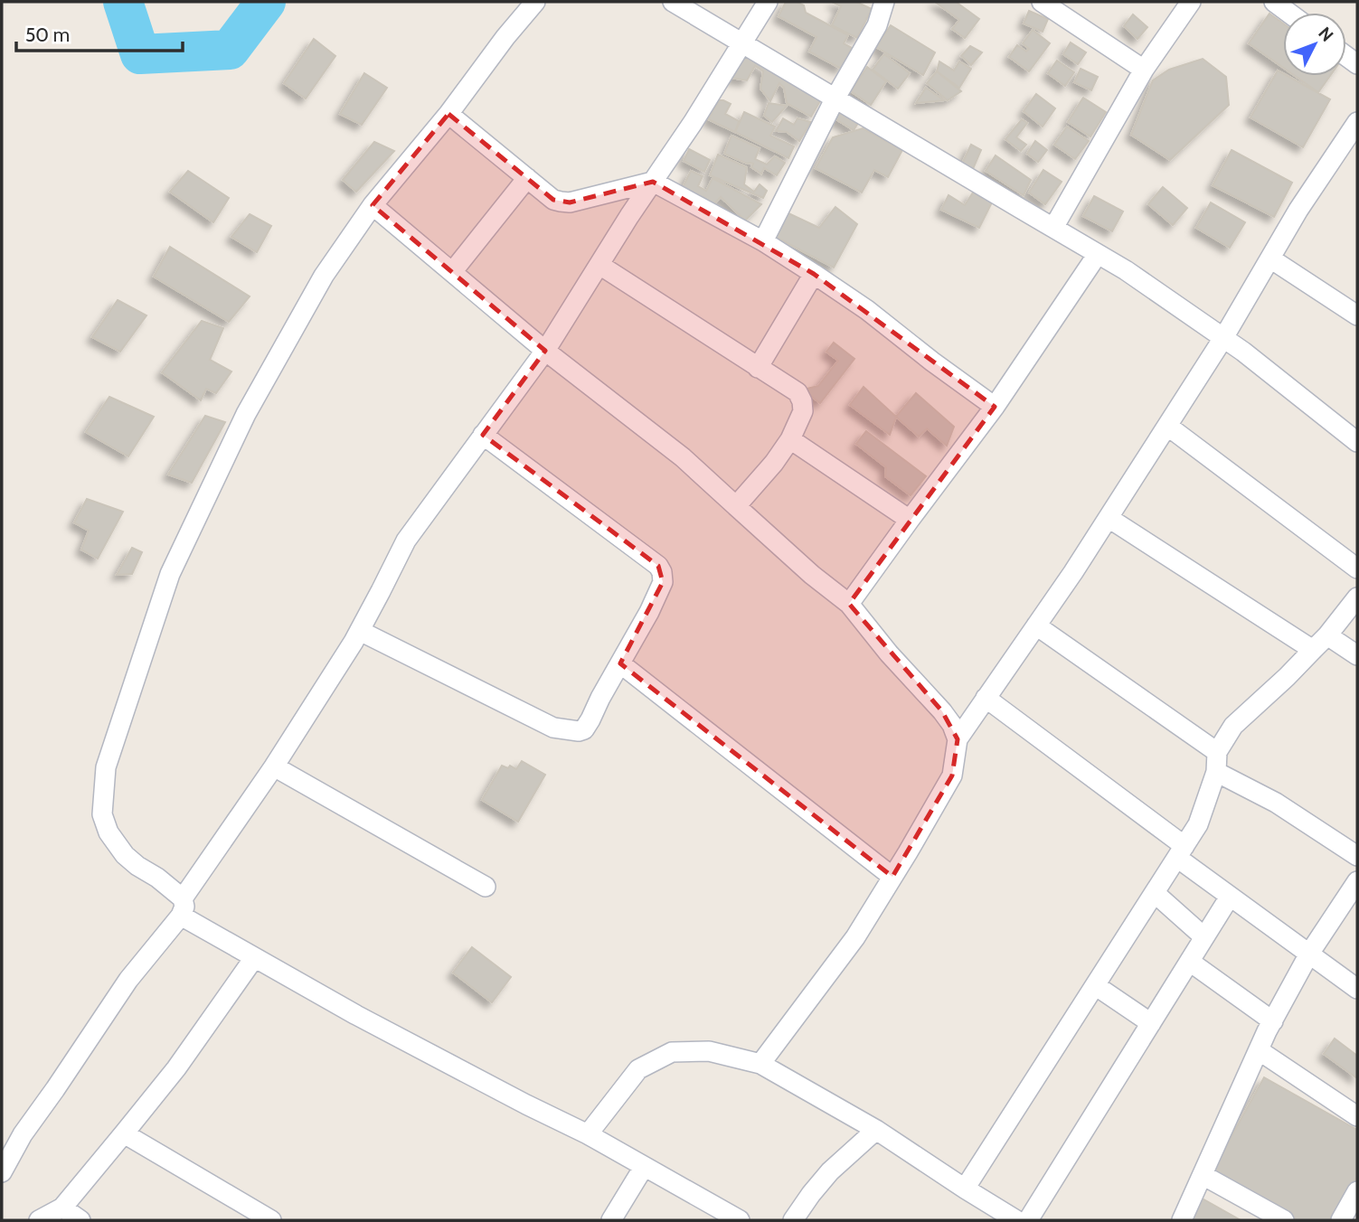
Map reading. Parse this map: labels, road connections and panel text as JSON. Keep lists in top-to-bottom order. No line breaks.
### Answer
{"scale_bar":"50 m","north":"top right"}
